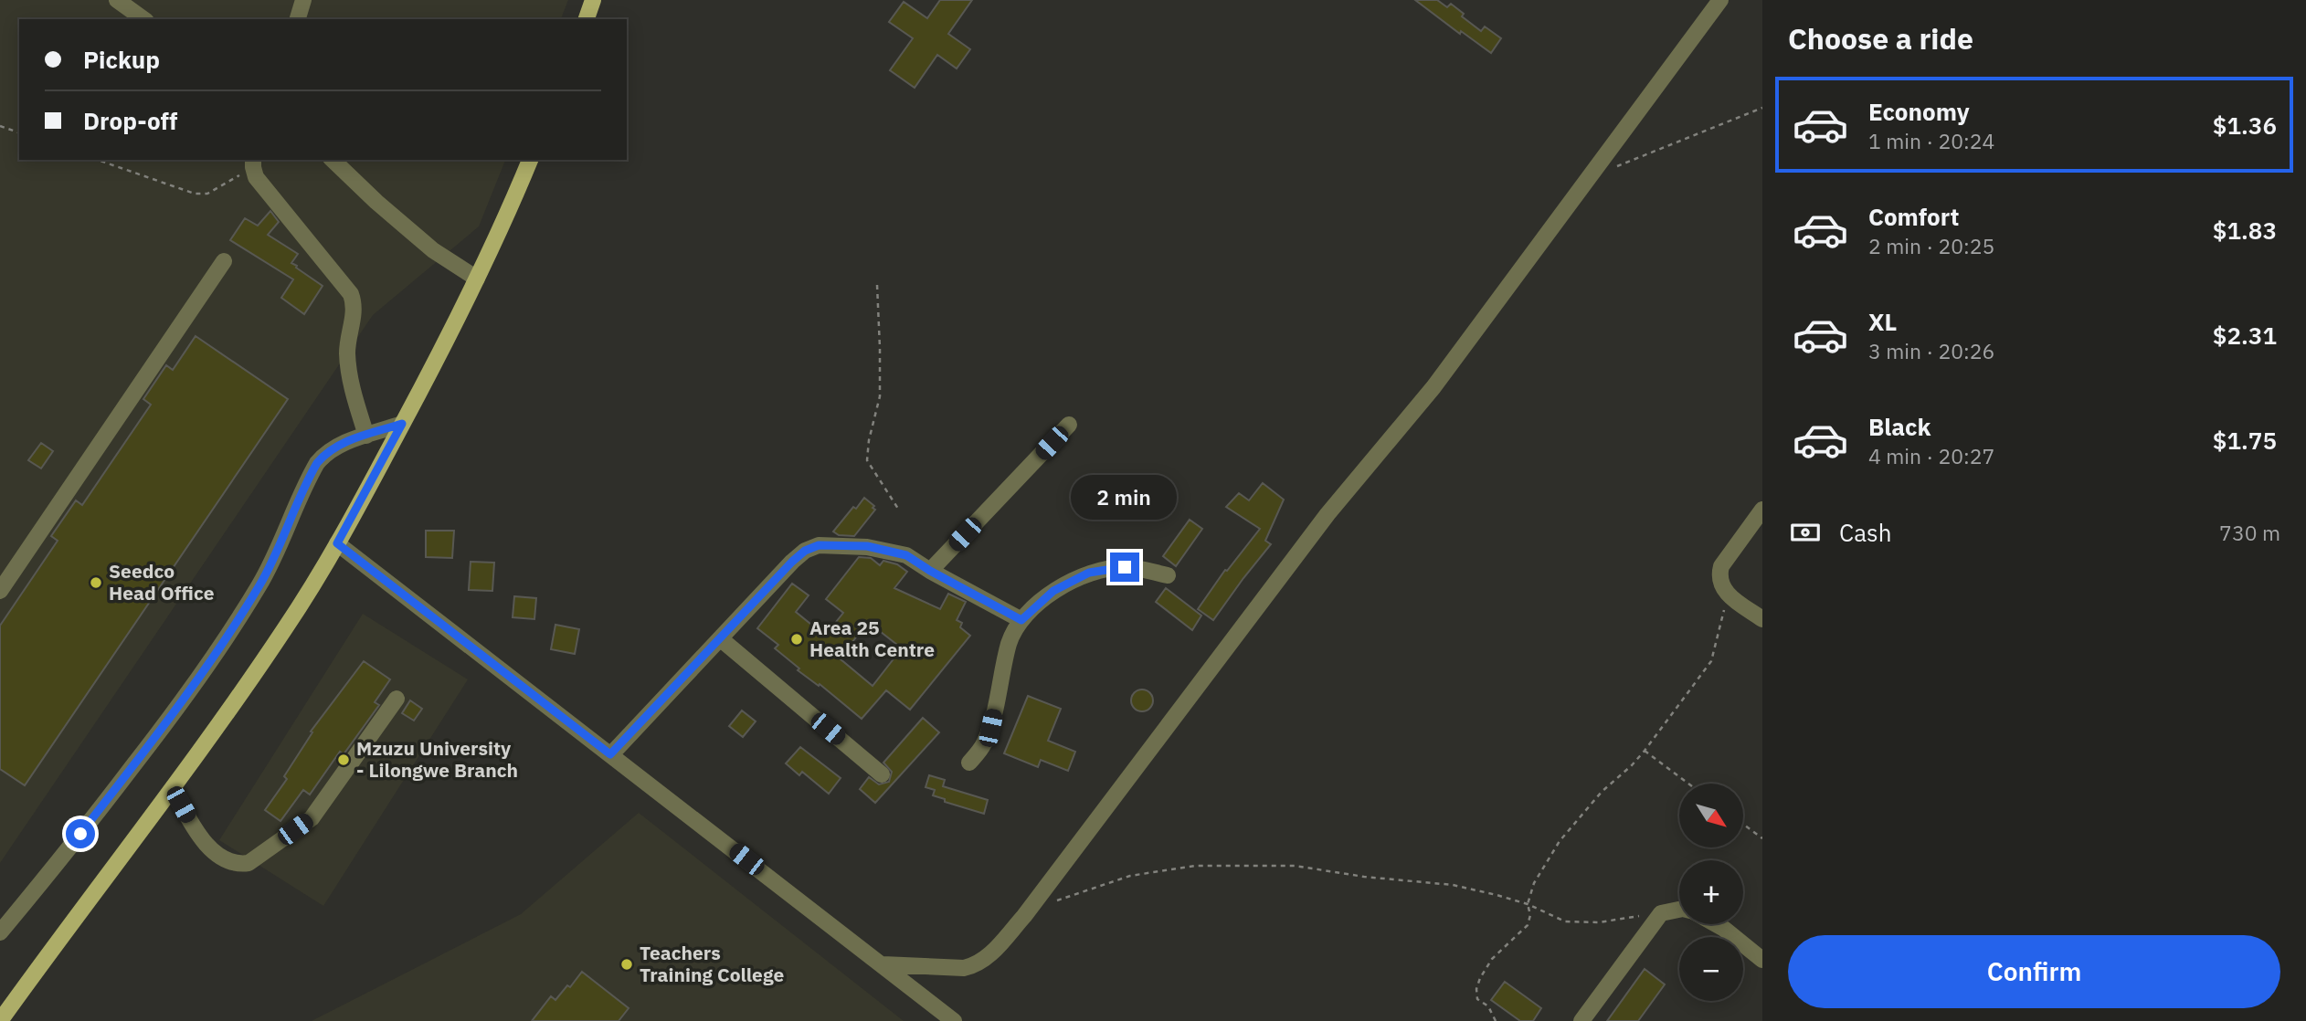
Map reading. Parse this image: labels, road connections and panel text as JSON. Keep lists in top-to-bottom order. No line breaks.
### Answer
{"places":["Seedco Head Office","Area 25 Health Centre","Mzuzu University - Lilongwe Branch","Teachers Training College"],"north":"bottom right","page":{"heading":"Choose a ride","banner":["Pickup","Drop-off"],"list":[{"name":"Economy","note":"1 min · 20:24","value":"$1.36"},{"name":"Comfort","note":"2 min · 20:25","value":"$1.83"},{"name":"XL","note":"3 min · 20:26","value":"$2.31"},{"name":"Black","note":"4 min · 20:27","value":"$1.75"}],"bubble":"2 min","pay":["Cash","730 m"],"map_buttons":["+","−"],"buttons":"Confirm"}}
